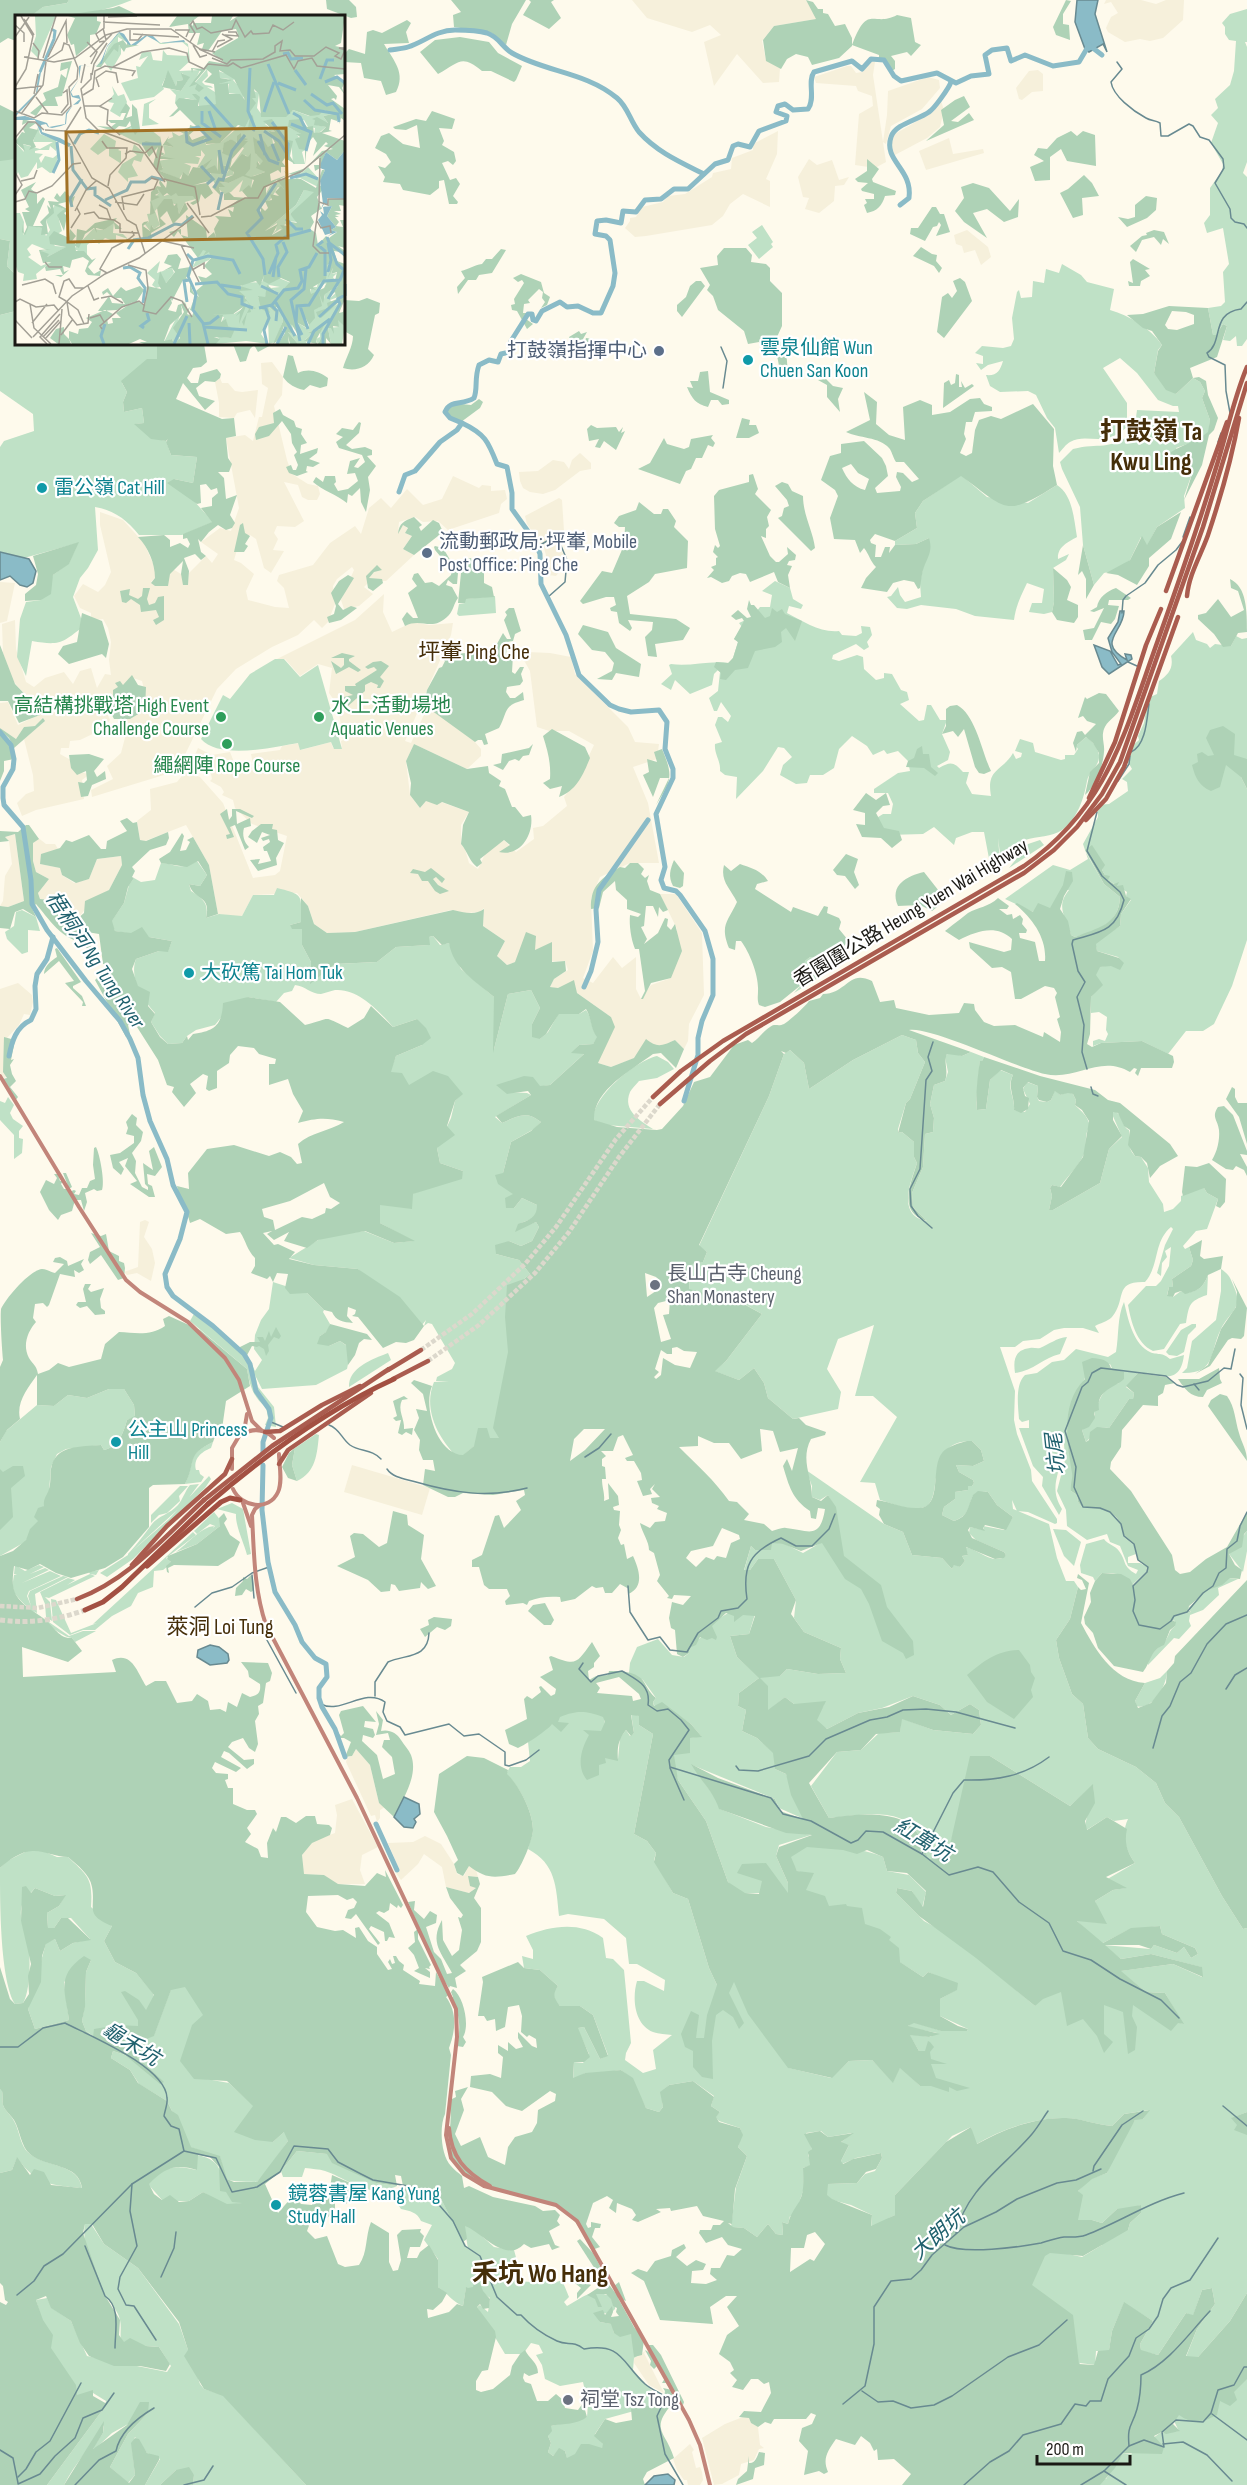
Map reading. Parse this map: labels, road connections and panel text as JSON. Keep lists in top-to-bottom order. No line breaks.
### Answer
{"streets":{"highway":["香園圍公路 Heung Yuen Wai Highway"]},"districts":["打鼓嶺 Ta Kwu Ling","坪輋 Ping Che","萊洞 Loi Tung","禾坑 Wo Hang"],"water":["梧桐河 Ng Tung River","坑尾","紅萬坑","龜禾坑","大朗坑"],"places":["打鼓嶺指揮中心","雲泉仙館 Wun Chuen San Koon","雷公嶺 Cat Hill","流動郵政局: 坪輋, Mobile Post Office: Ping Che","高結構挑戰塔 High Event Challenge Course","水上活動場地 Aquatic Venues","繩網陣 Rope Course","大砍篤 Tai Hom Tuk","長山古寺 Cheung Shan Monastery","公主山 Princess Hill","鏡蓉書屋 Kang Yung Study Hall","祠堂 Tsz Tong"],"scale_bar":"200 m"}
